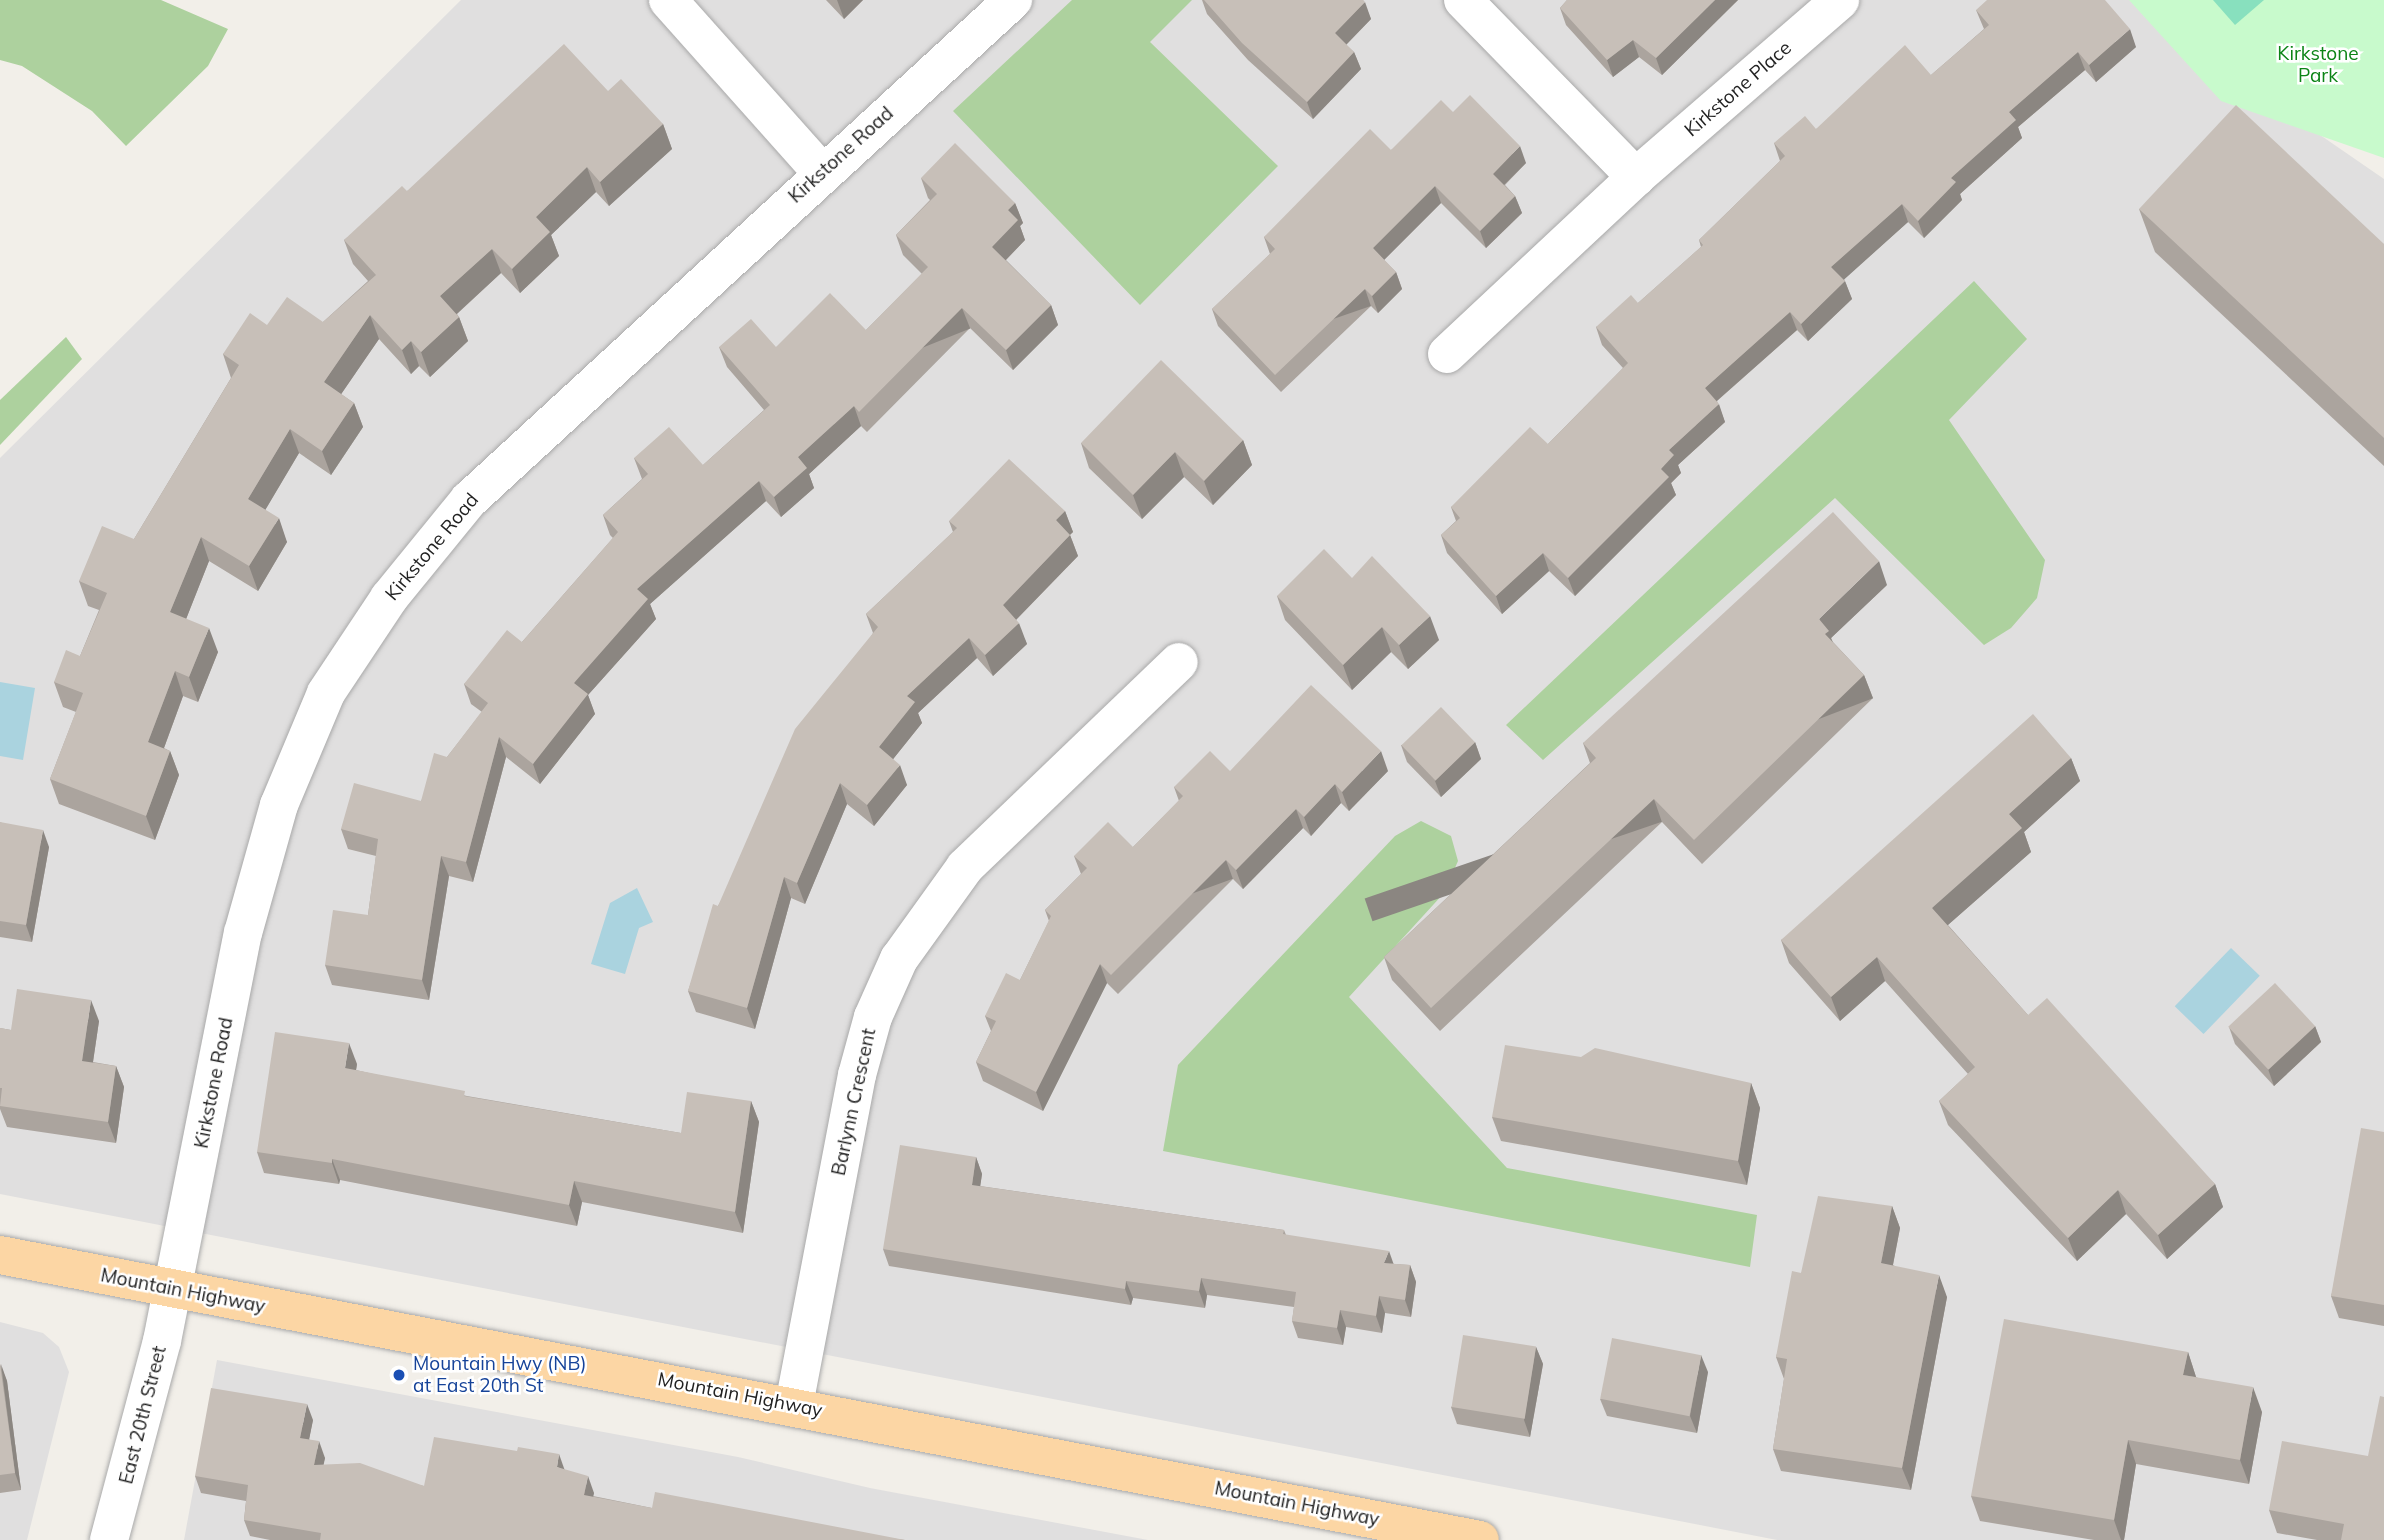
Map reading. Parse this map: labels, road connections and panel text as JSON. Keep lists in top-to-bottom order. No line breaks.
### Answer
{"streets":{"main road":["Mountain Highway"],"street":["Kirkstone Place","Kirkstone Road","Barlynn Crescent","East 20th Street"]},"crossings":[["Kirkstone Road","Mountain Highway"],["Kirkstone Road","East 20th Street"],["Barlynn Crescent","Mountain Highway"],["Mountain Highway","East 20th Street"]],"parks":["Kirkstone Park"],"places":["Mountain Hwy (NB) at East 20th St"]}
